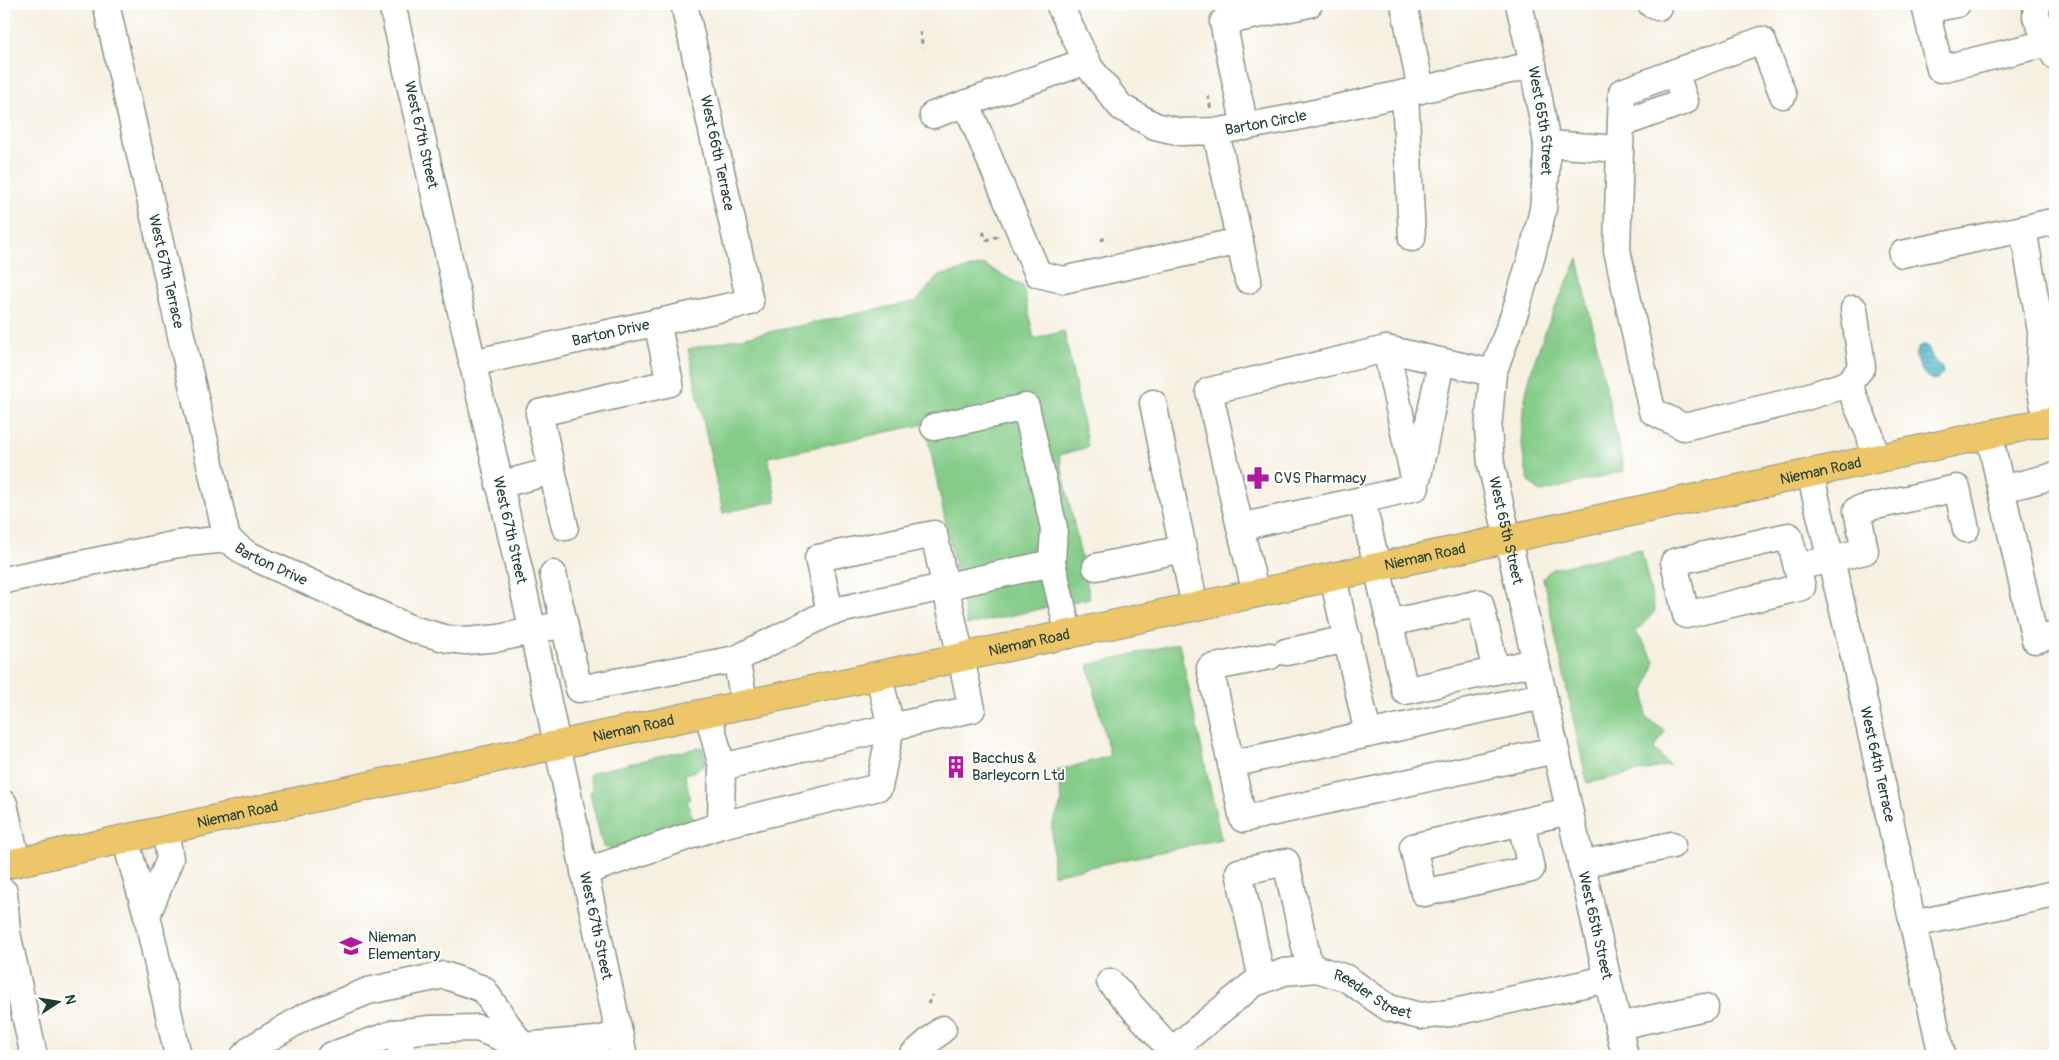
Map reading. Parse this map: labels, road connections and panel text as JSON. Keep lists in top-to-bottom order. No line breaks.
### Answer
{"streets":{"main road":["Nieman Road"],"street":["West 65th Street","Barton Circle","West 67th Street","West 66th Terrace","West 67th Terrace","Barton Drive","West 64th Terrace","Reeder Street"]},"crossings":[["West 65th Street","Barton Circle"],["West 65th Street","Nieman Road"],["West 65th Street","Reeder Street"],["West 67th Street","Barton Drive"],["West 67th Street","Nieman Road"],["West 66th Terrace","Barton Drive"],["West 67th Terrace","Barton Drive"],["Nieman Road","West 64th Terrace"]],"places":{"pharmacy":["CVS Pharmacy"],"building":["Bacchus & Barleycorn Ltd"],"school or university":["Nieman Elementary"]},"north":"right"}
